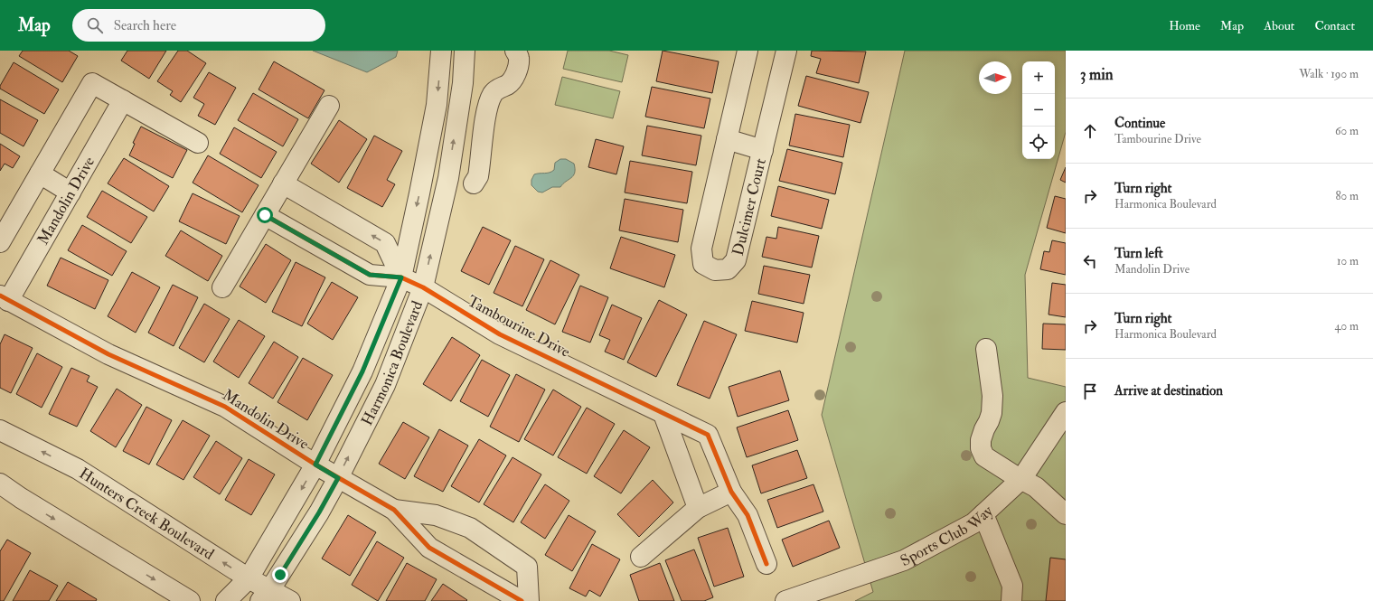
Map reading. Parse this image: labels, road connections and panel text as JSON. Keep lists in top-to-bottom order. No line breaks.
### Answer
{"streets":{"street":["Mandolin Drive","Dulcimer Court","Tambourine Drive","Harmonica Boulevard","Hunters Creek Boulevard","Sports Club Way"]},"crossings":[["Mandolin Drive","Harmonica Boulevard"],["Tambourine Drive","Harmonica Boulevard"],["Harmonica Boulevard","Hunters Creek Boulevard"]],"north":"right","page":{"header":"Map","search":"Search here","nav":["Home","Map","About","Contact"],"heading":["3 min","Walk · 190 m"],"map_buttons":["+","−"],"list":[["Continue","Tambourine Drive","60 m"],["Turn right","Harmonica Boulevard","80 m"],["Turn left","Mandolin Drive","10 m"],["Turn right","Harmonica Boulevard","40 m"],"Arrive at destination"]}}
